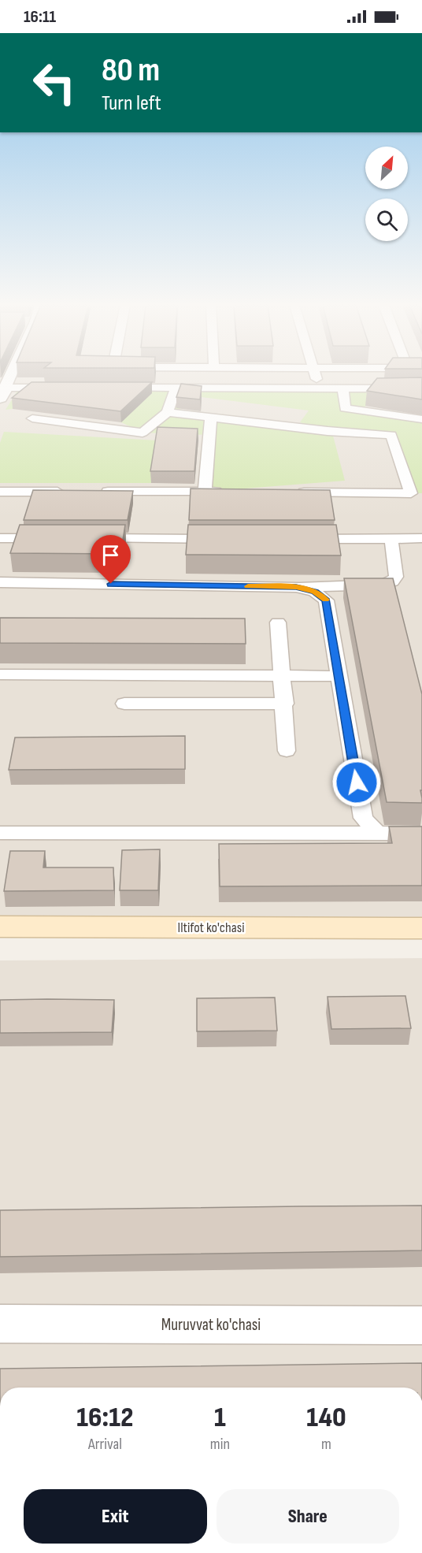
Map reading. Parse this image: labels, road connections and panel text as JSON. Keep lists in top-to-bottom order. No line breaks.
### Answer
{"streets":{"street":["Iltifot ko'chasi","Muruvvat ko'chasi"]},"north":"top right","page":{"status":"16:11","turn":["80 m","Turn left"],"eta":["16:12","Arrival","1","min","140","m"],"buttons":["Exit","Share"]}}
